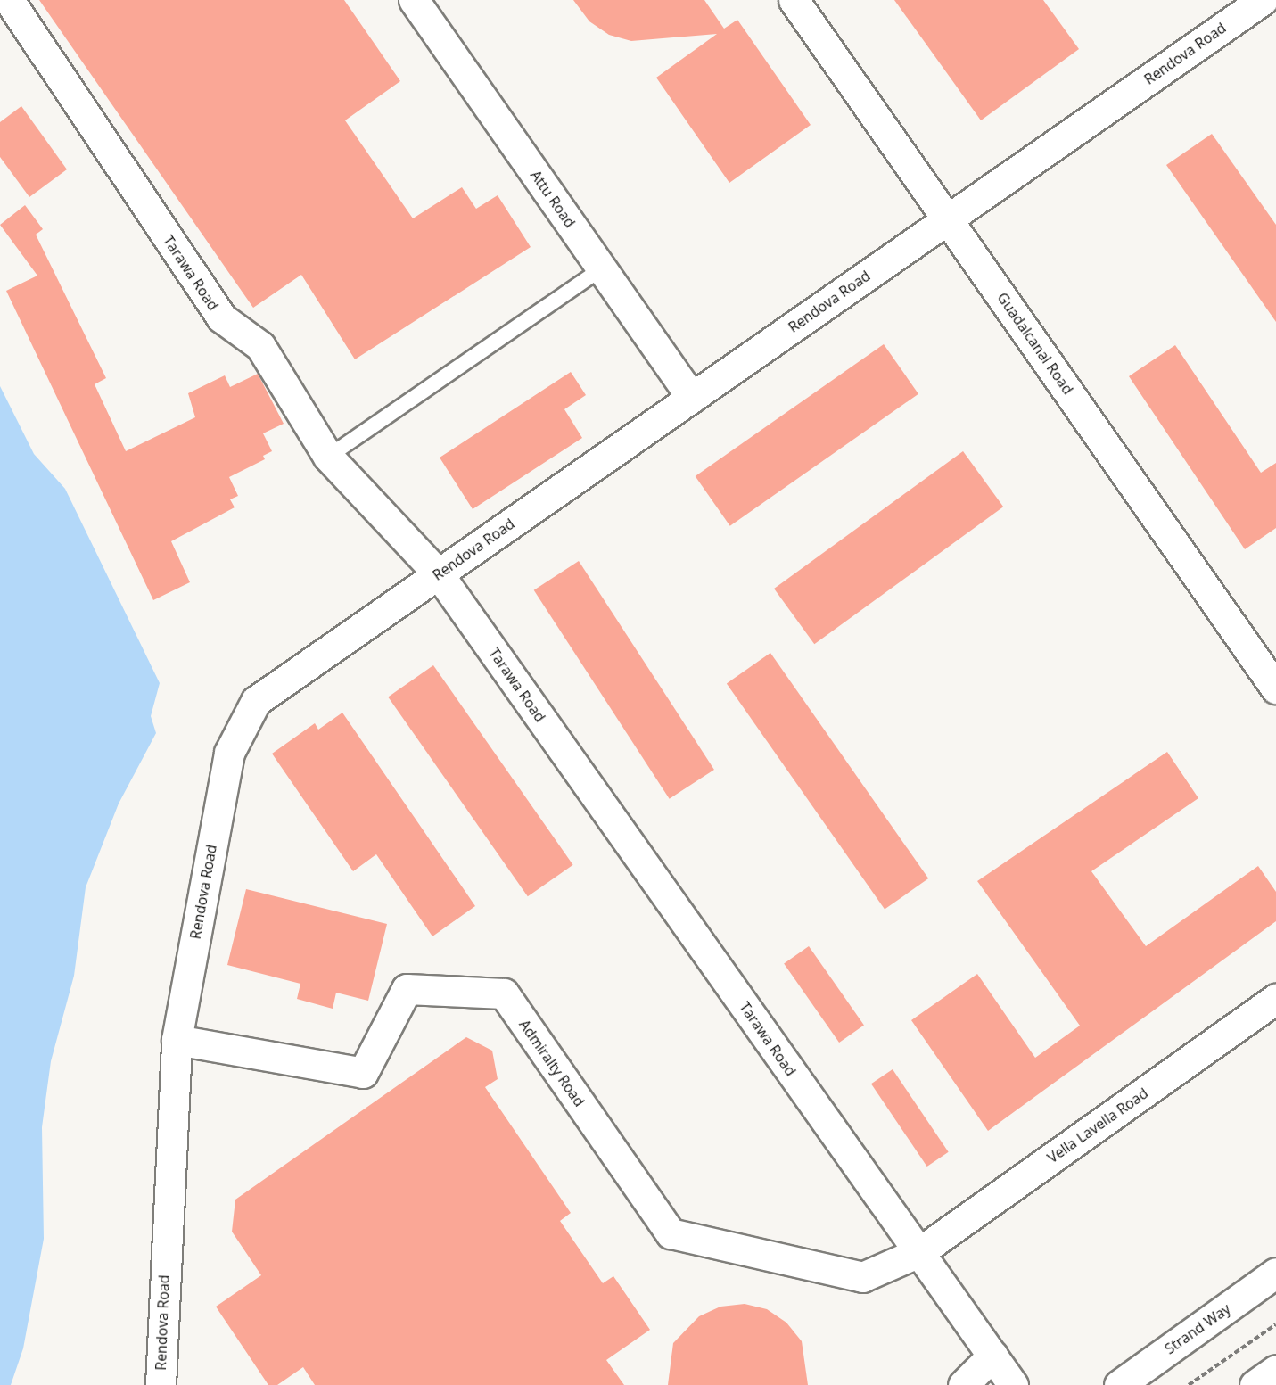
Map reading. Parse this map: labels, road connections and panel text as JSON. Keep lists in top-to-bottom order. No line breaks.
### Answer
{"streets":{"main road":["Rendova Road","Attu Road","Tarawa Road","Guadalcanal Road","Admiralty Road","Vella Lavella Road","Strand Way"]},"crossings":[["Rendova Road","Attu Road"],["Rendova Road","Tarawa Road"],["Rendova Road","Guadalcanal Road"],["Rendova Road","Admiralty Road"],["Tarawa Road","Admiralty Road"],["Tarawa Road","Vella Lavella Road"],["Admiralty Road","Vella Lavella Road"]]}
